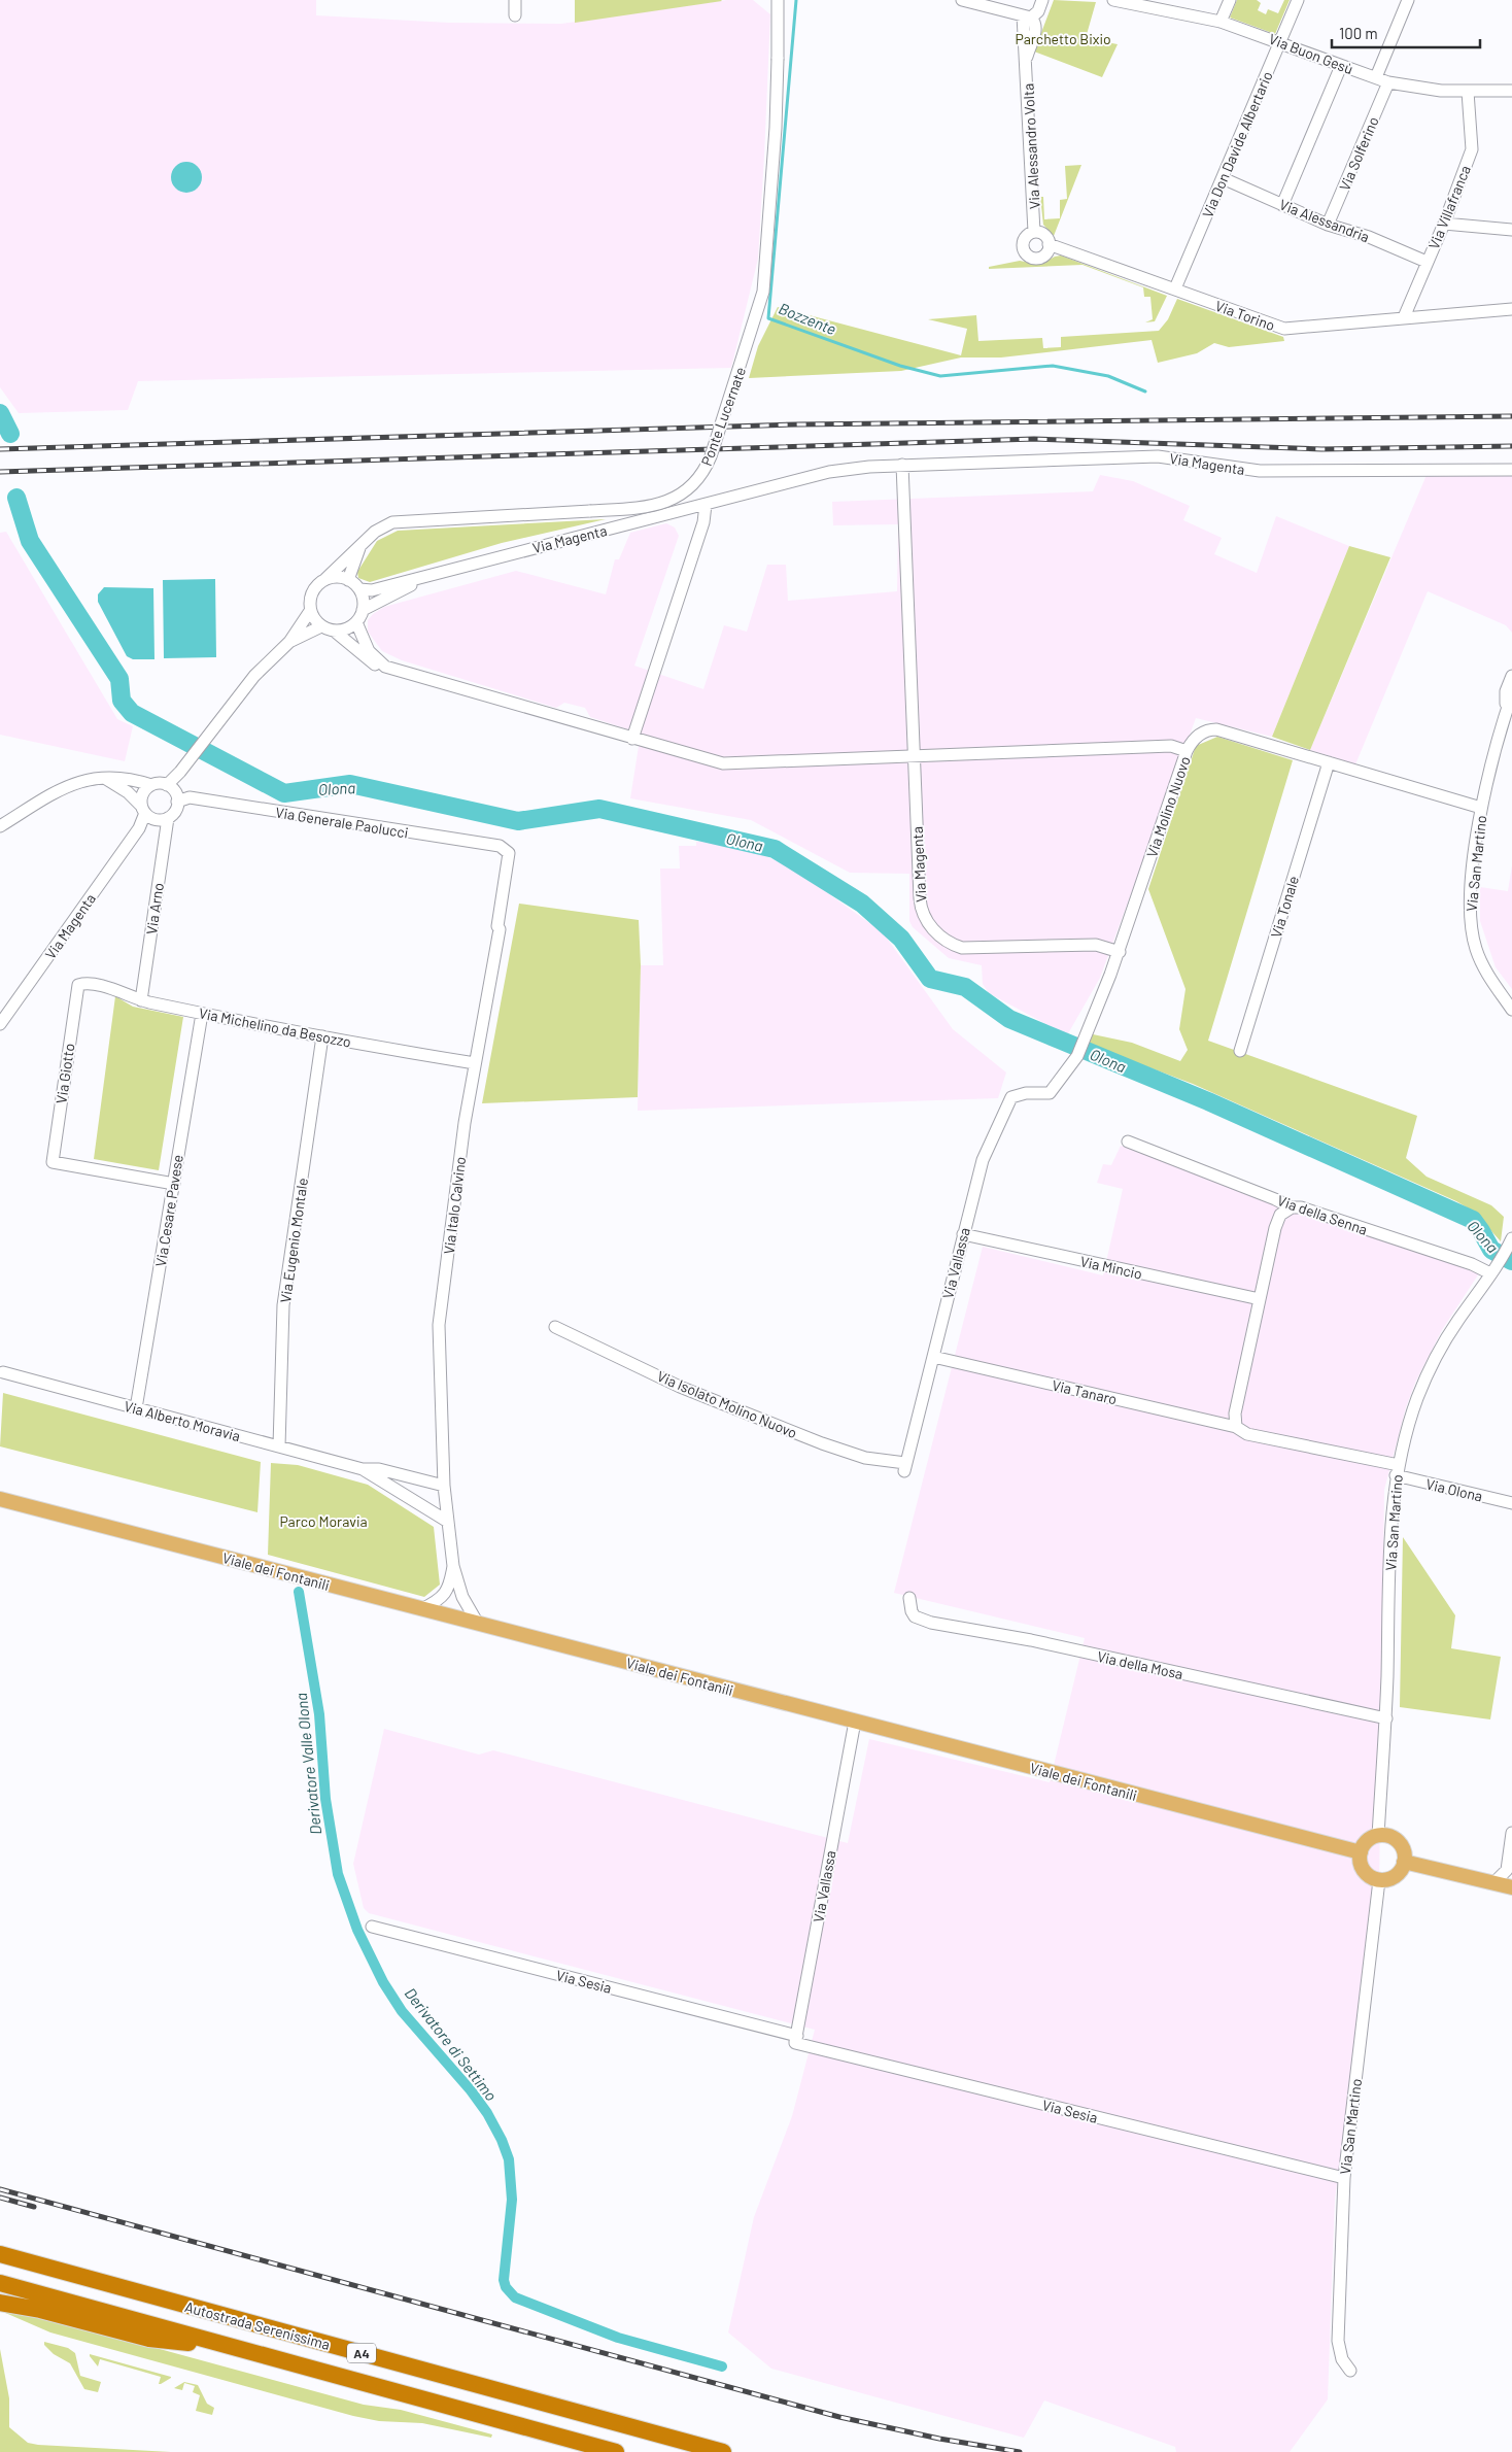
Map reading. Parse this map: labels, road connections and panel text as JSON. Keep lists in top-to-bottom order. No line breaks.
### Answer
{"streets":{"highway":["Autostrada Serenissima","A4"],"main road":["Viale dei Fontanili"],"street":["Via Buon Gesù","Via Don Davide Albertario","Via Alessandro Volta","Via Solferino","Via Villafranca","Via Alessandria","Via Torino","Ponte Lucernate","Via Magenta","Via Molino Nuovo","Via Generale Paolucci","Via San Martino","Via Tonale","Via Arno","Via Michelino da Besozzo","Via Giotto","Via Italo Calvino","Via Cesare Pavese","Via della Senna","Via Eugenio Montale","Via Vallassa","Via Mincio","Via Tanaro","Via Isolato Molino Nuovo","Via Alberto Moravia","Via Olona","Via della Mosa","Via Sesia"]},"crossings":[["Via Buon Gesù","Via Don Davide Albertario"],["Via Buon Gesù","Via Solferino"],["Via Buon Gesù","Via Villafranca"],["Via Don Davide Albertario","Via Alessandria"],["Via Don Davide Albertario","Via Torino"],["Via Alessandro Volta","Via Torino"],["Via Solferino","Via Alessandria"],["Via Villafranca","Via Alessandria"],["Via Villafranca","Via Torino"],["Ponte Lucernate","Via Magenta"],["Via Magenta","Via Molino Nuovo"],["Via Magenta","Via Generale Paolucci"],["Via Magenta","Via Arno"],["Via Molino Nuovo","Via San Martino"],["Via Molino Nuovo","Via Tonale"],["Via Molino Nuovo","Via Vallassa"],["Via Generale Paolucci","Via Arno"],["Via Generale Paolucci","Via Italo Calvino"],["Via San Martino","Via della Senna"],["Via San Martino","Via Tanaro"],["Via San Martino","Via Olona"],["Via San Martino","Viale dei Fontanili"],["Via San Martino","Via della Mosa"],["Via San Martino","Via Sesia"],["Via Arno","Via Michelino da Besozzo"],["Via Michelino da Besozzo","Via Giotto"],["Via Michelino da Besozzo","Via Italo Calvino"],["Via Michelino da Besozzo","Via Cesare Pavese"],["Via Michelino da Besozzo","Via Eugenio Montale"],["Via Giotto","Via Cesare Pavese"],["Via Italo Calvino","Via Alberto Moravia"],["Via Cesare Pavese","Via Alberto Moravia"],["Via Eugenio Montale","Via Alberto Moravia"],["Via Vallassa","Via Mincio"],["Via Vallassa","Via Tanaro"],["Via Vallassa","Via Isolato Molino Nuovo"],["Via Vallassa","Viale dei Fontanili"],["Via Vallassa","Via Sesia"],["Via Tanaro","Via Olona"]],"water":["Bozzente","Olona","Derivatore Valle Olona","Derivatore di Settimo"],"parks":["Parchetto Bixio","Parco Moravia"],"scale_bar":"100 m"}
